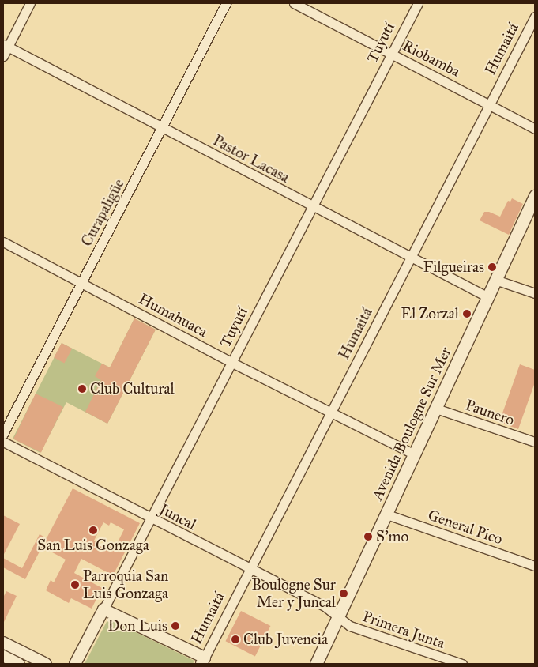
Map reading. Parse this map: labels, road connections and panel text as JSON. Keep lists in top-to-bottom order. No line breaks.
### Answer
{"streets":{"main road":["Avenida Boulogne Sur Mer"],"street":["Tuyutí","Humaitá","Riobamba","Pastor Lacasa","Curapaligüe","Humahuaca","Paunero","Juncal","General Pico","Primera Junta"]},"crossings":[["Tuyutí","Riobamba"],["Tuyutí","Pastor Lacasa"],["Tuyutí","Humahuaca"],["Tuyutí","Juncal"],["Humaitá","Riobamba"],["Humaitá","Pastor Lacasa"],["Humaitá","Humahuaca"],["Humaitá","Juncal"],["Pastor Lacasa","Curapaligüe"],["Pastor Lacasa","Avenida Boulogne Sur Mer"],["Curapaligüe","Humahuaca"],["Humahuaca","Avenida Boulogne Sur Mer"],["Paunero","Avenida Boulogne Sur Mer"],["Avenida Boulogne Sur Mer","Juncal"],["Avenida Boulogne Sur Mer","General Pico"],["Avenida Boulogne Sur Mer","Primera Junta"],["Juncal","Primera Junta"]],"places":["Filgueiras","El Zorzal","Club Cultural","San Luis Gonzaga","S'mo","Parroquia San Luis Gonzaga","Boulogne Sur Mer y Juncal","Don Luis","Club Juvencia"]}
